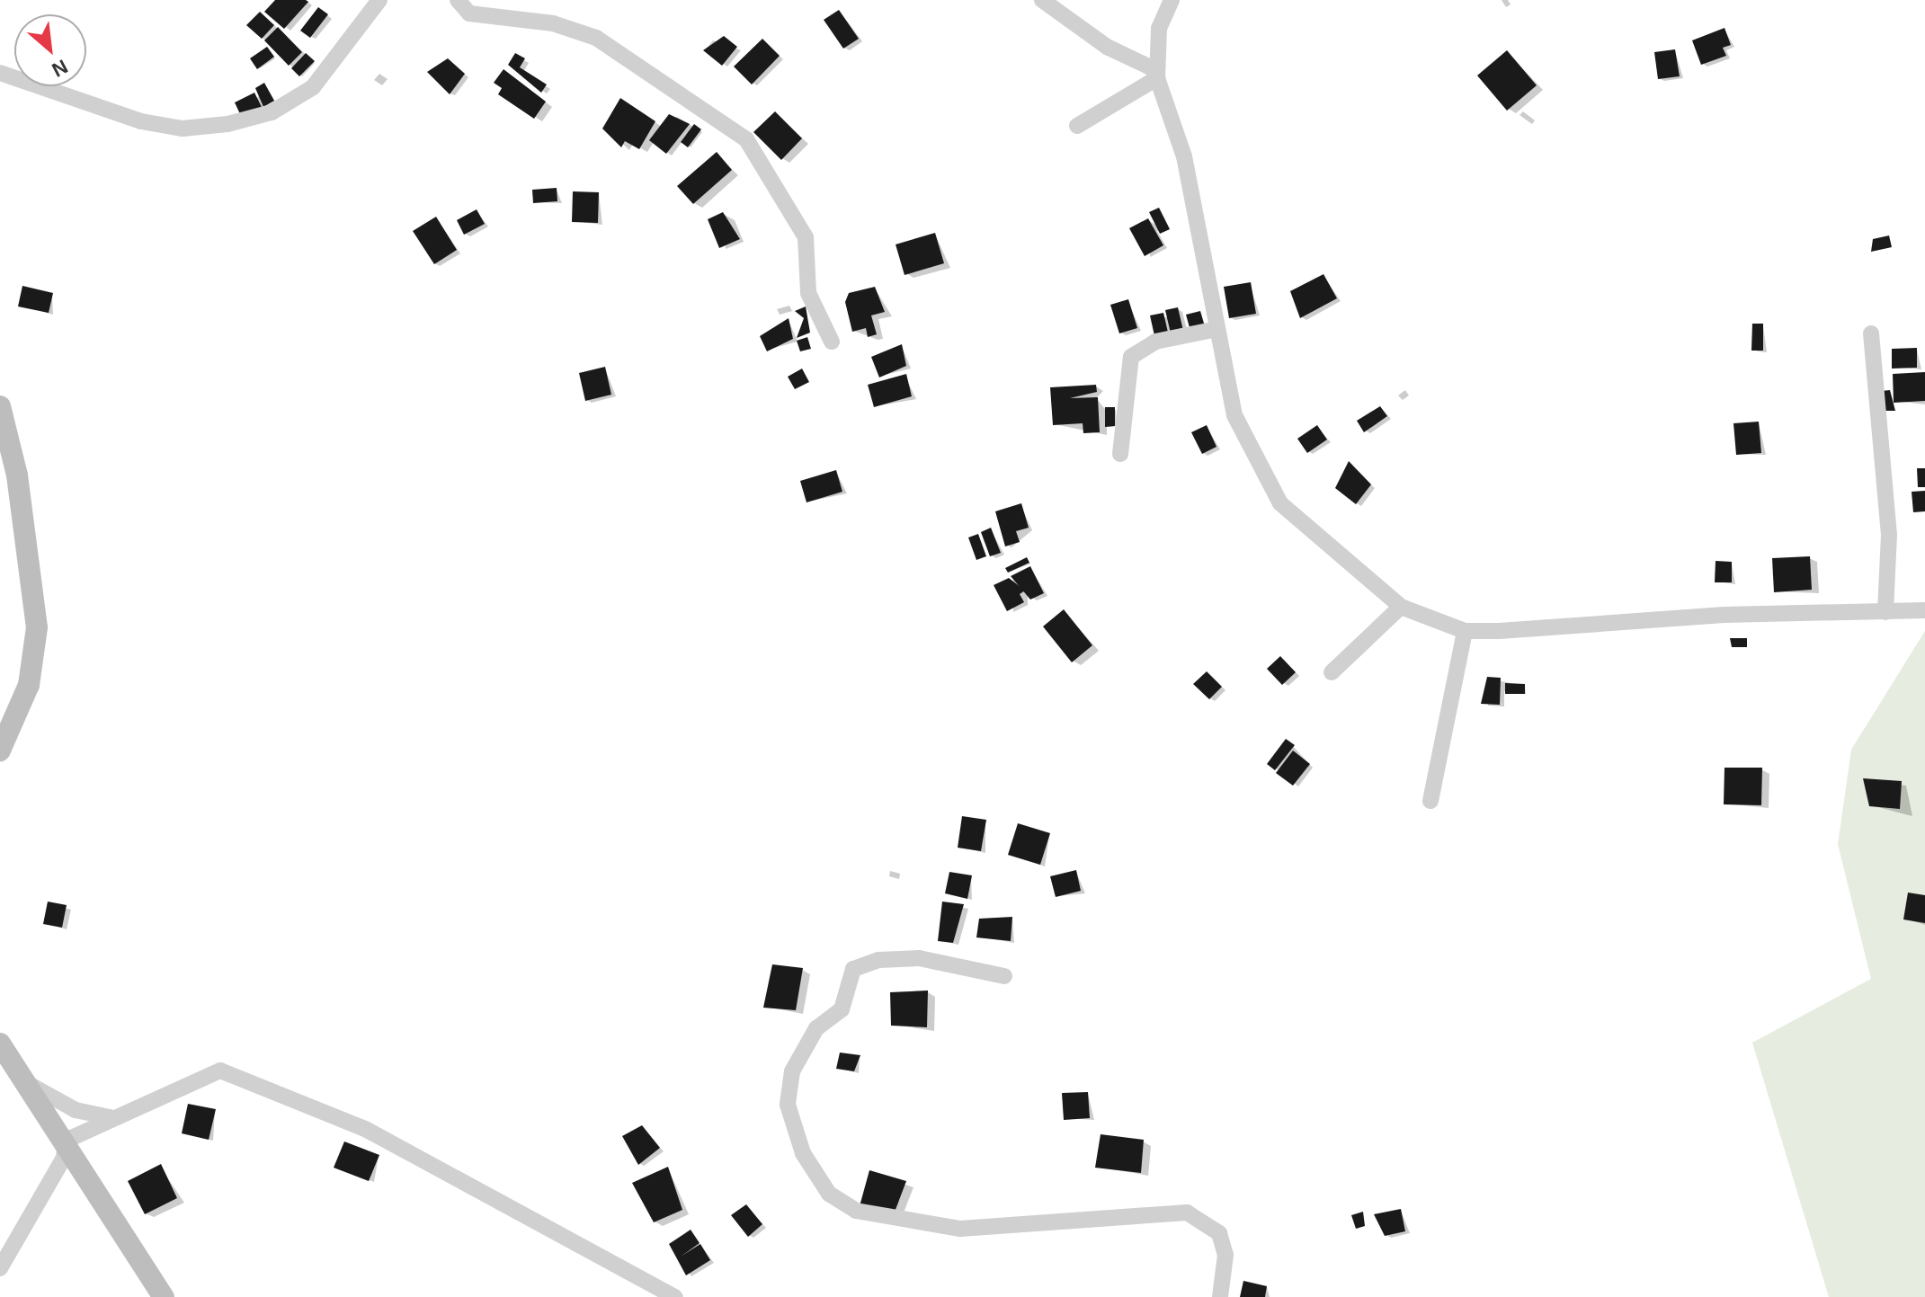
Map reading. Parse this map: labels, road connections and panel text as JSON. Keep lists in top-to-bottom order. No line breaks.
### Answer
{"north":"bottom right"}
